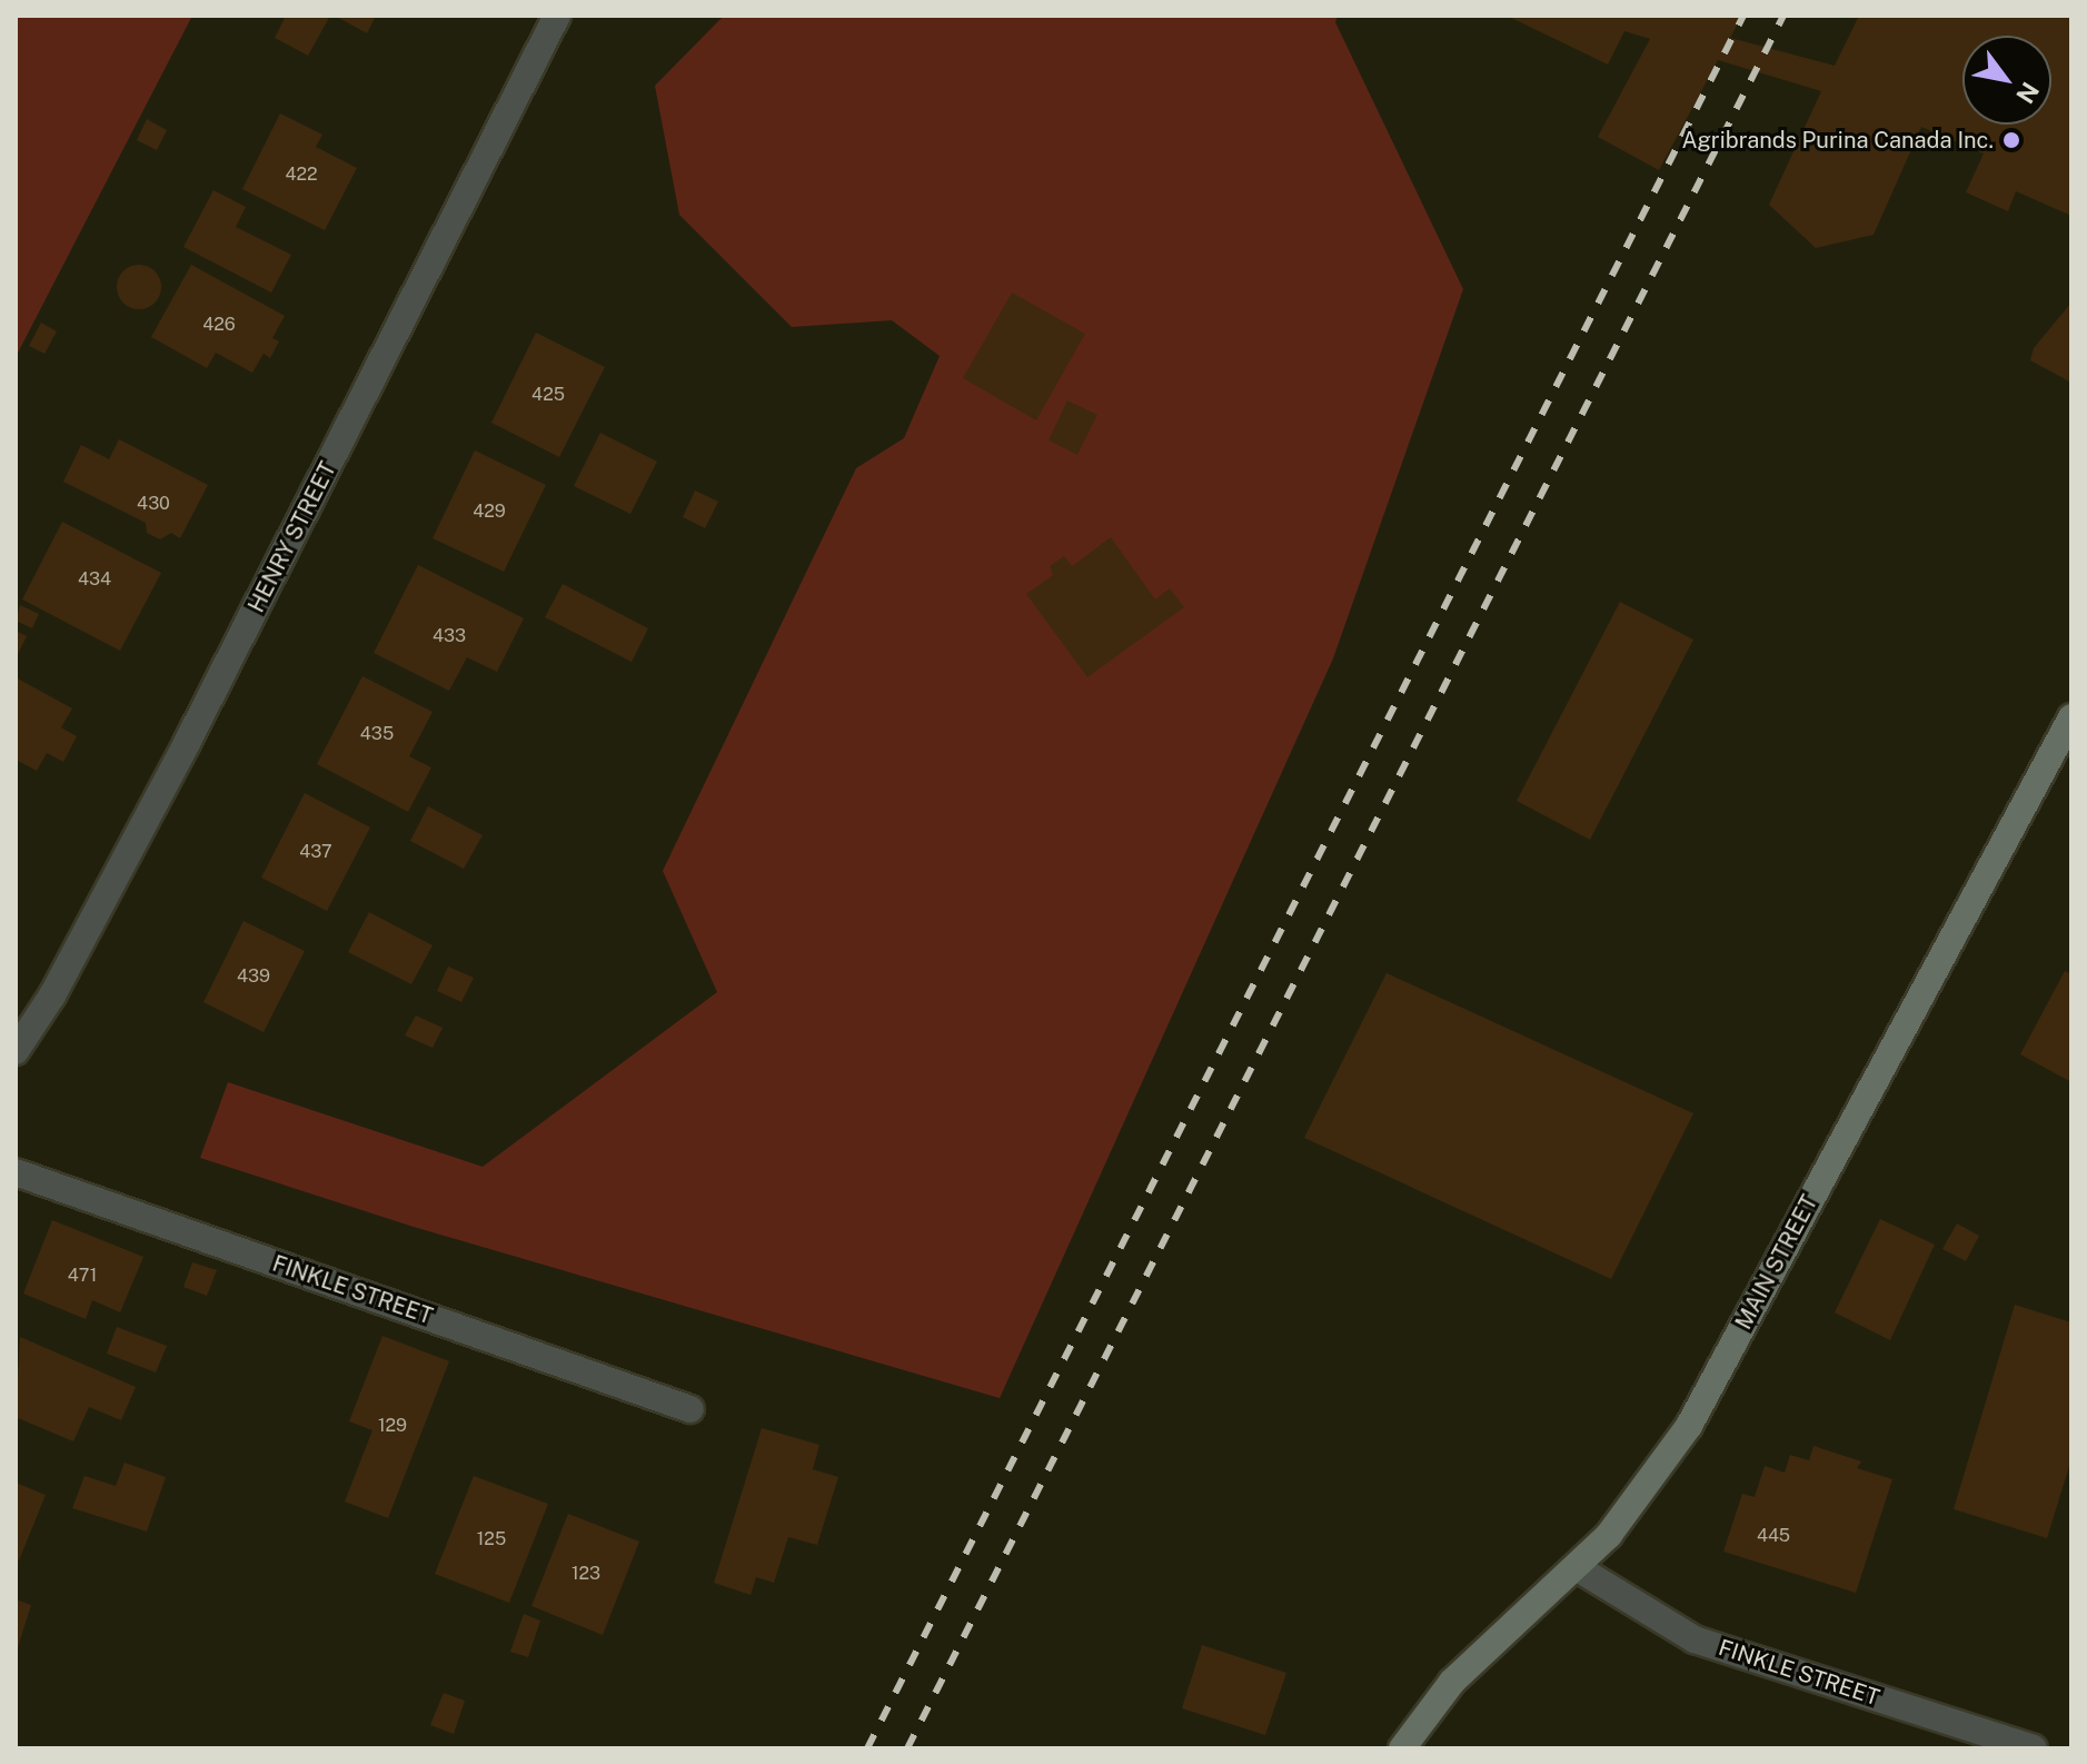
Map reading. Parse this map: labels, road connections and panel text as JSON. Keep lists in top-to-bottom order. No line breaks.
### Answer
{"streets":{"main road":["MAIN STREET"],"street":["HENRY STREET","FINKLE STREET"]},"crossings":[["MAIN STREET","FINKLE STREET"]],"places":["Agribrands Purina Canada Inc."],"house_numbers":["422","426","425","430","429","434","433","435","437","439","471","129","445","125","123"],"north":"bottom right"}
